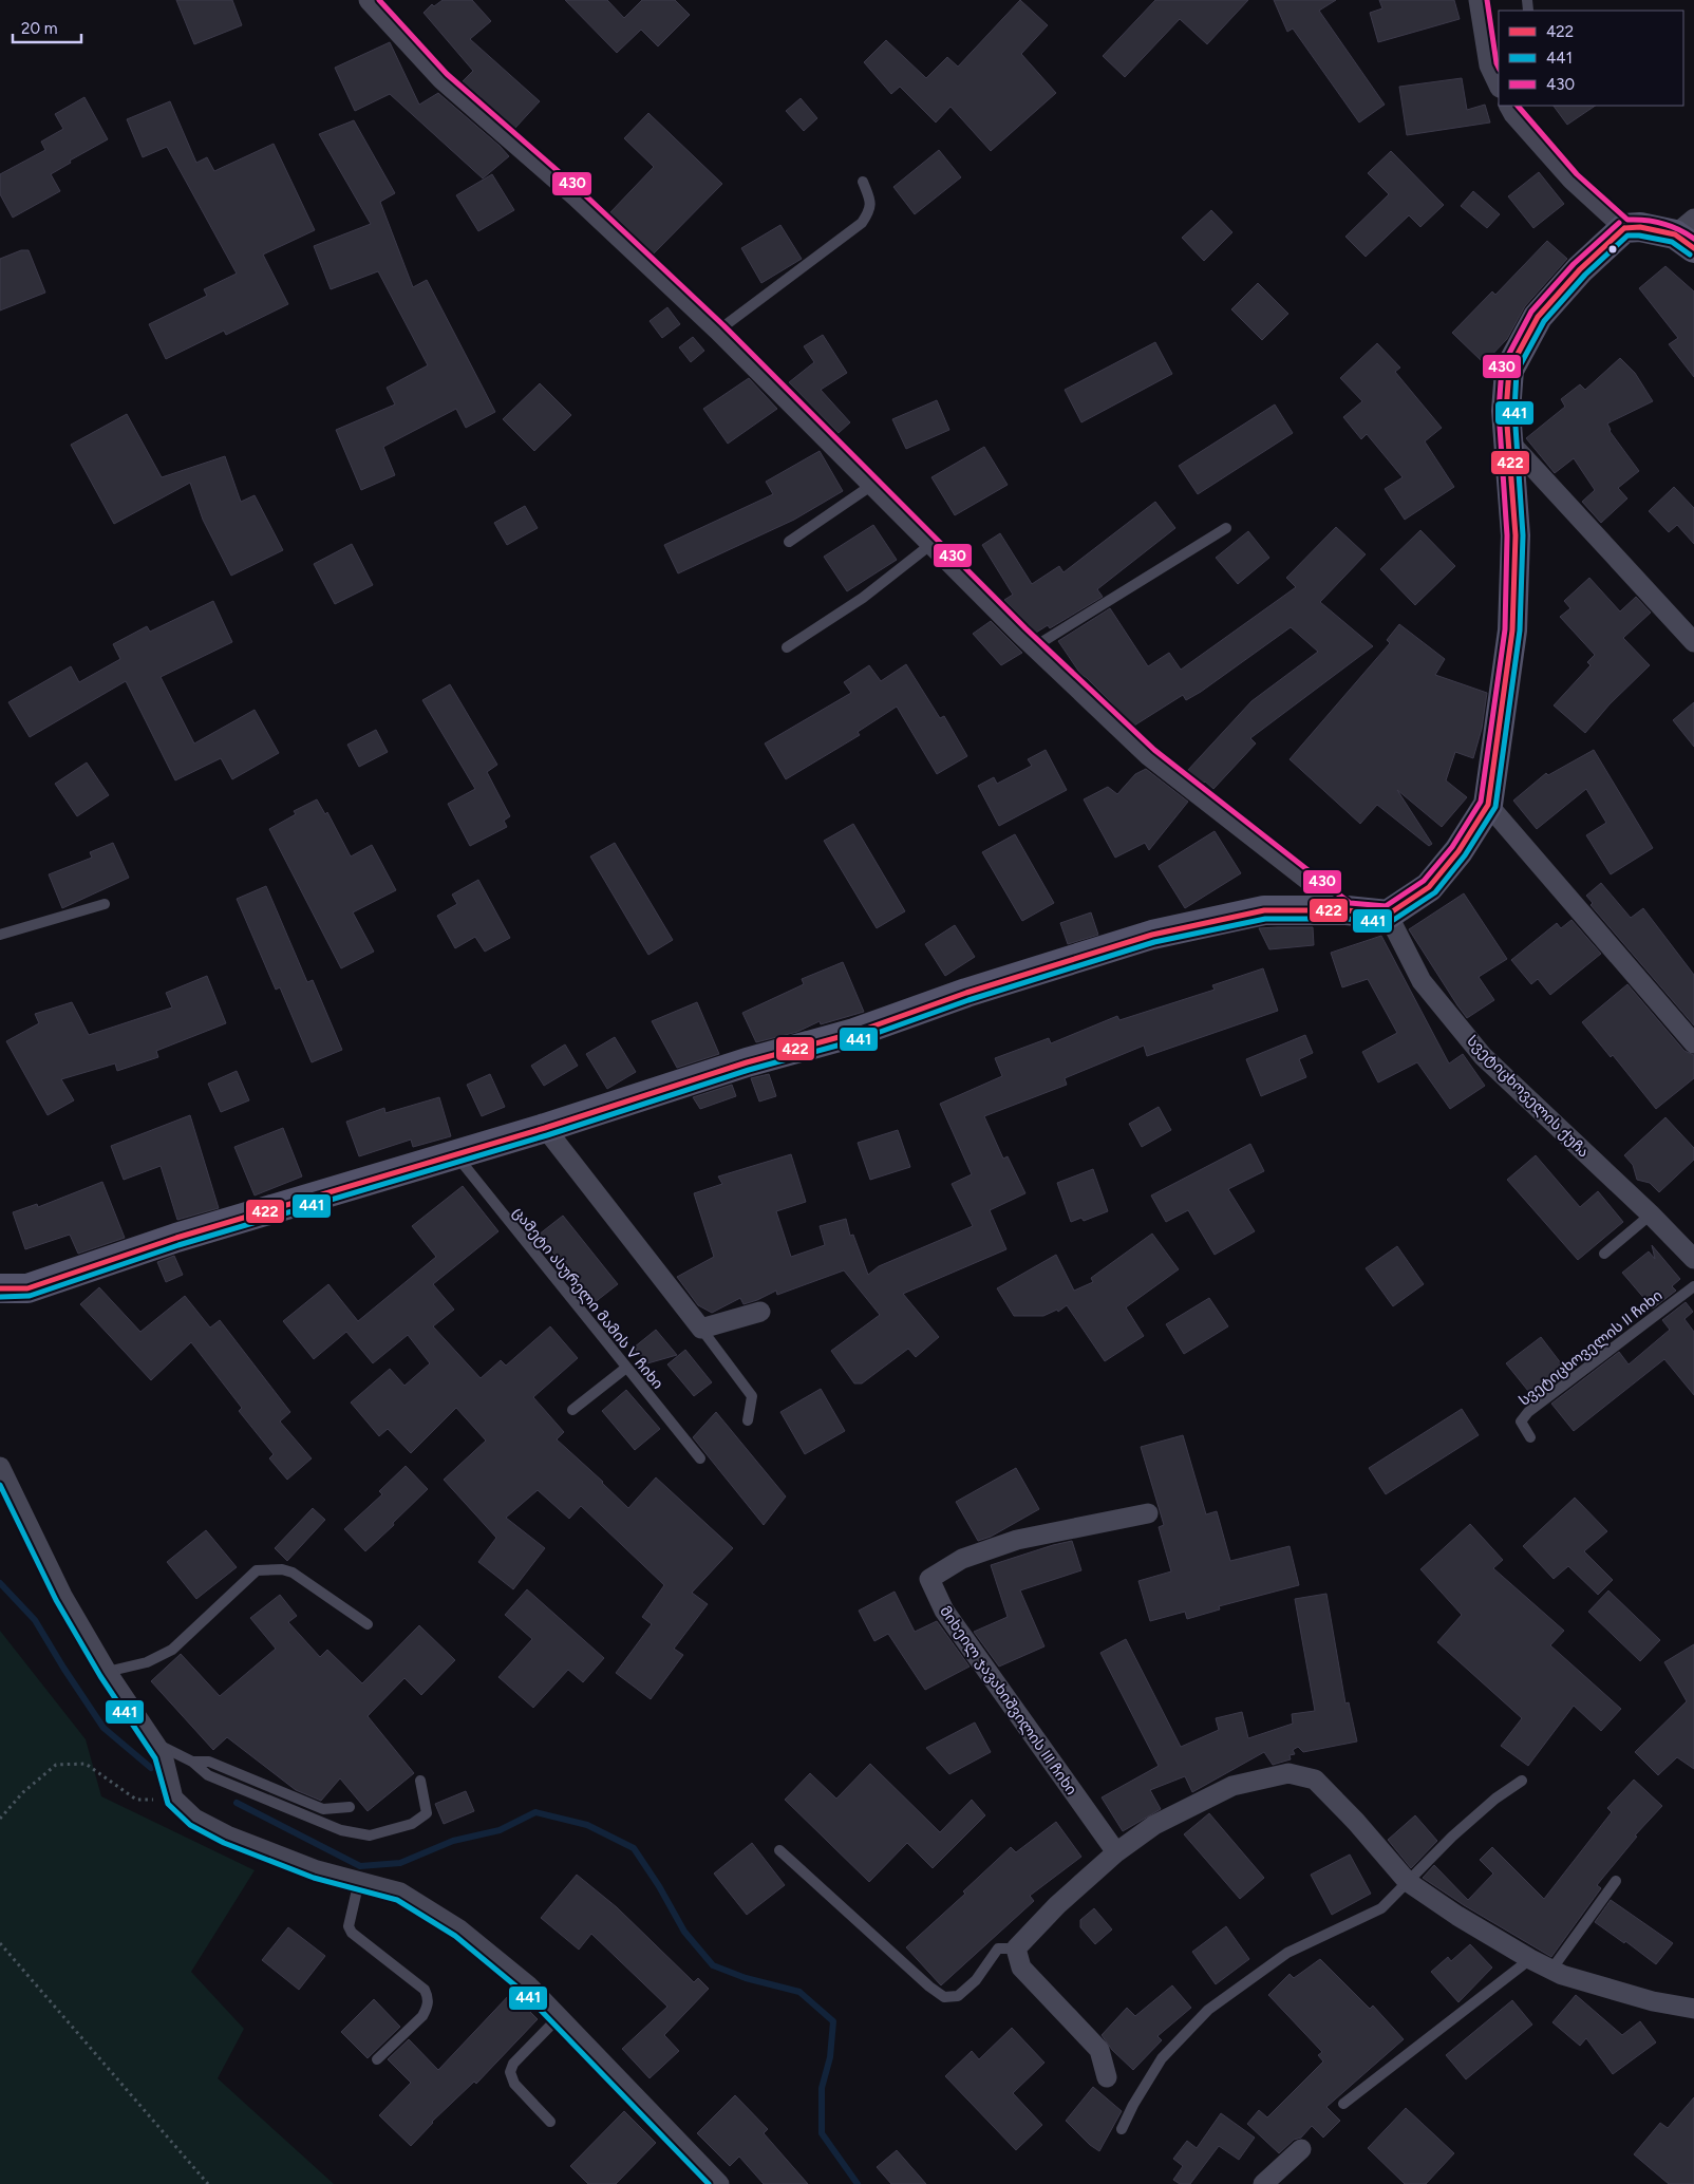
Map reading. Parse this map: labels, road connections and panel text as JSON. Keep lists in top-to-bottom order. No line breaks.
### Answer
{"streets":{"street":["სვეტიცხოველის ქუჩა","მიხეილ ჯავახიშვილის III ჩიხი"],"lane":["ცამეტი ასურელი მამის V ჩიხი","სვეტიცხოველის II ჩიხი"]},"lines":["transit line 430","transit line 422","transit line 441"],"legend":["422","441","430"],"scale_bar":"20 m"}
